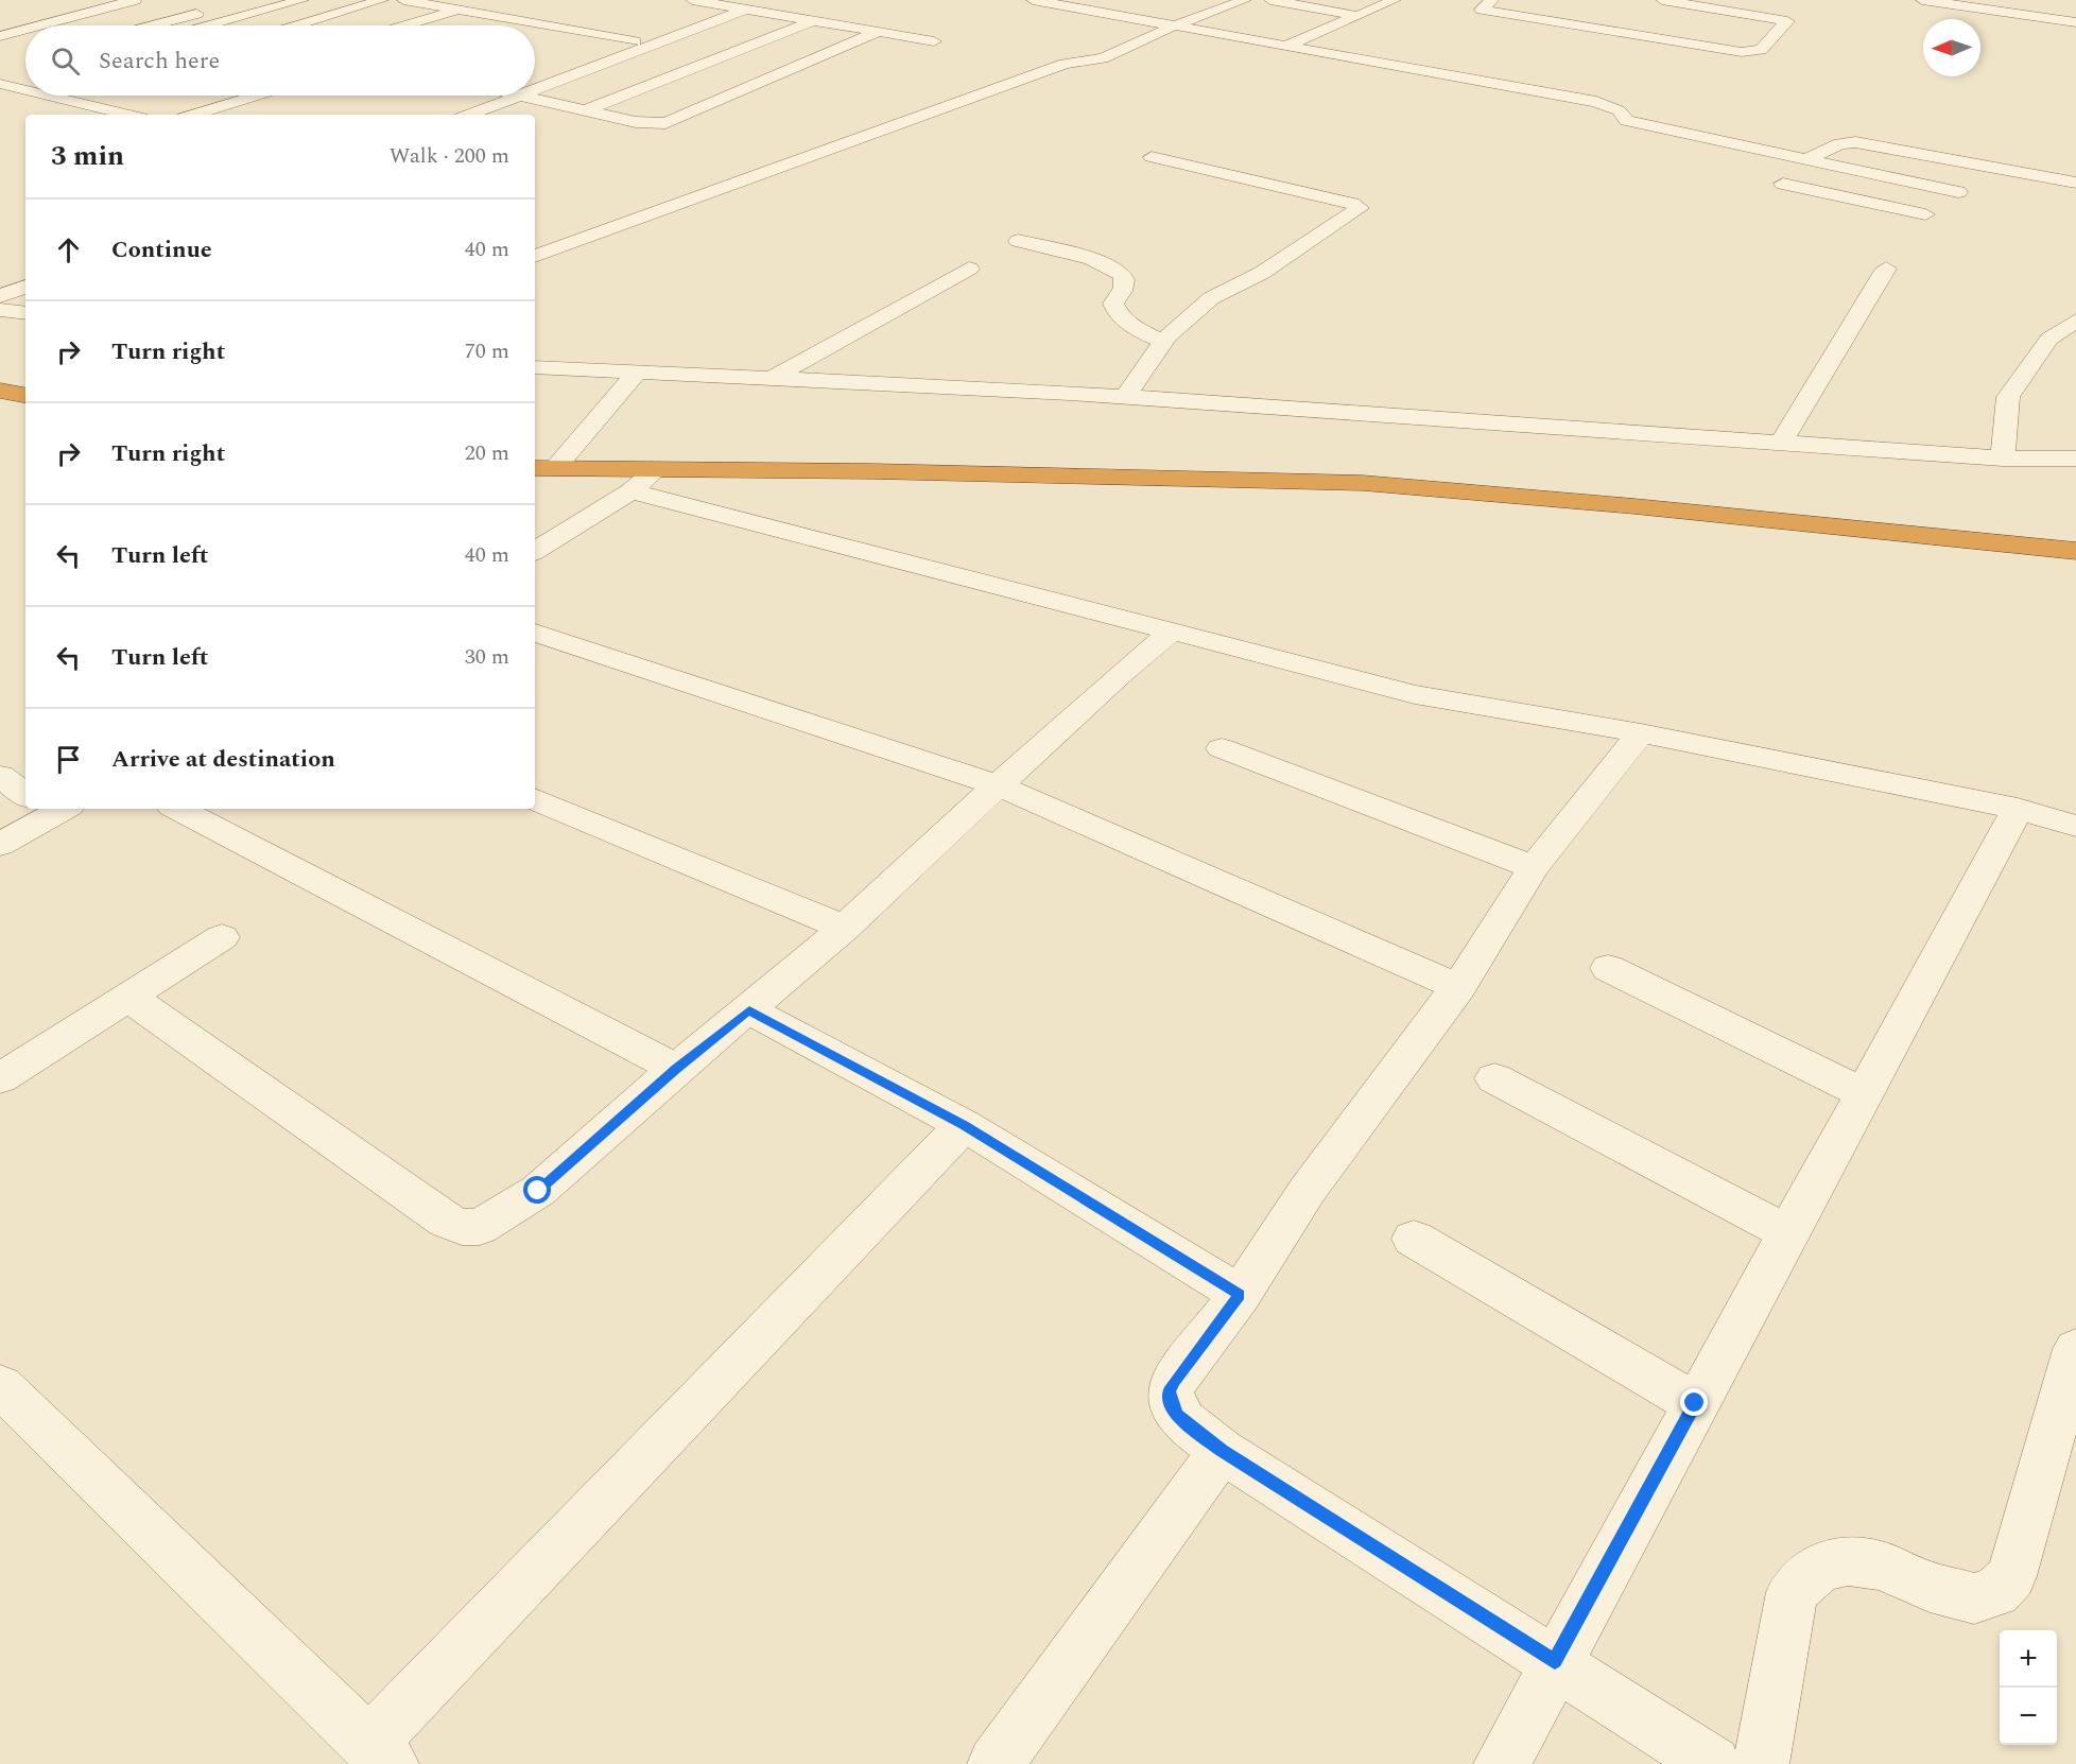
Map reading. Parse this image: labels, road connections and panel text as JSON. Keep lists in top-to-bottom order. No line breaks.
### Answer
{"north":"left","page":{"search":"Search here","heading":["3 min","Walk · 200 m"],"list":[["Continue","40 m"],["Turn right","70 m"],["Turn right","20 m"],["Turn left","40 m"],["Turn left","30 m"],"Arrive at destination"],"map_buttons":["+","−"]}}
